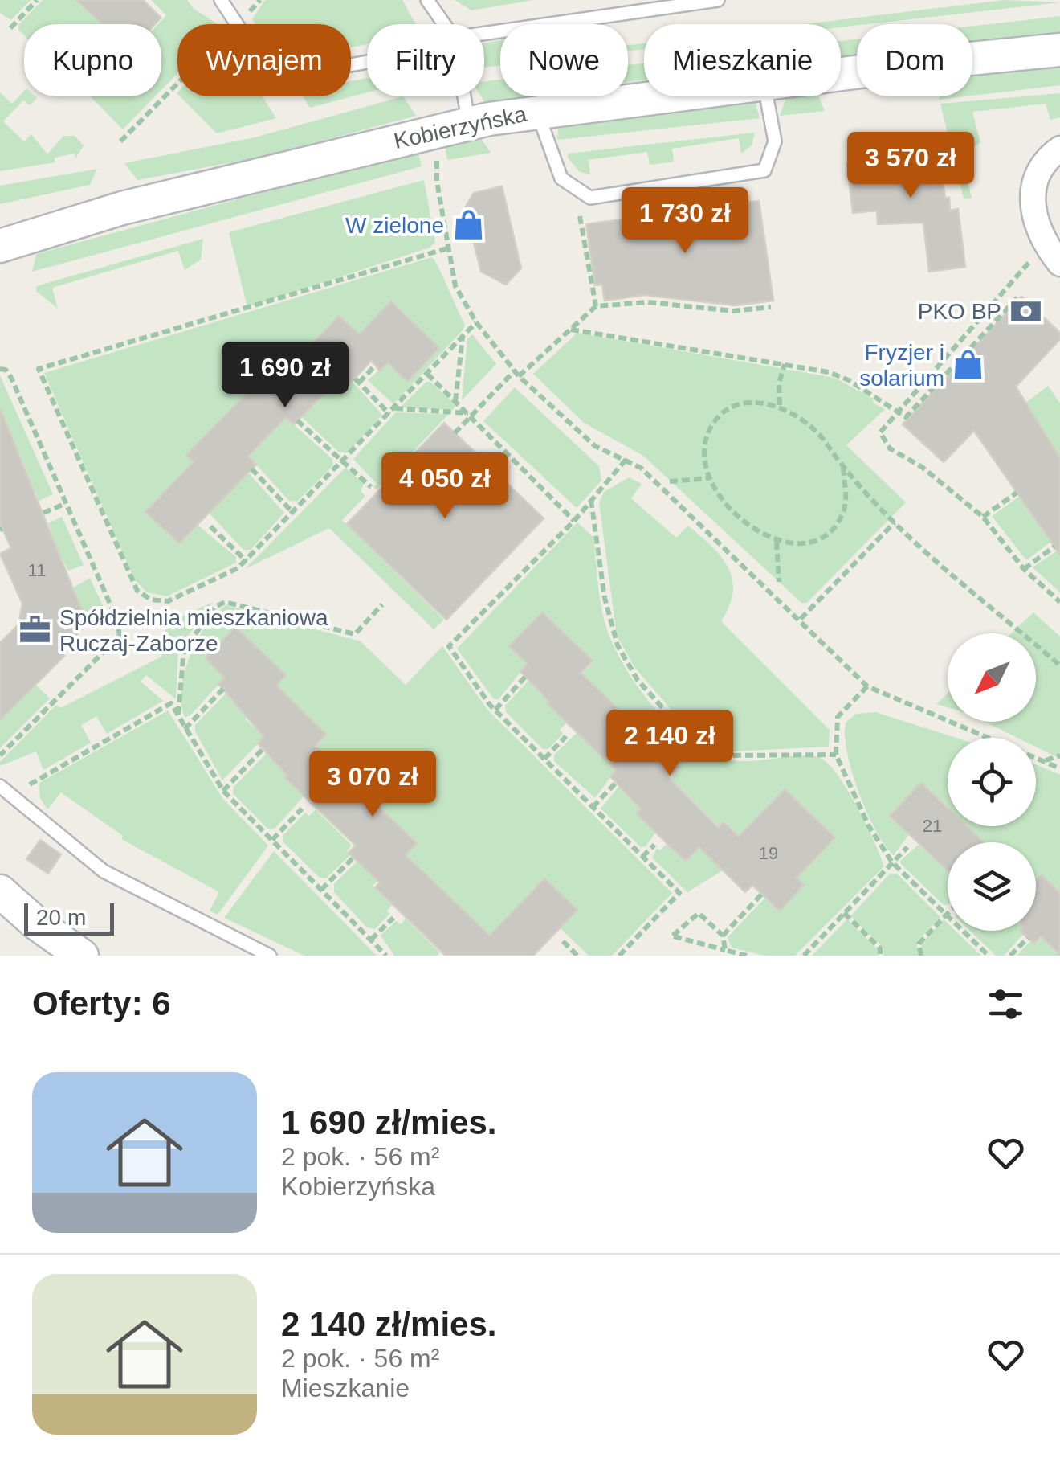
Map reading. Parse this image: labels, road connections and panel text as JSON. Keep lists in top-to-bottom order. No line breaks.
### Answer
{"streets":{"street":["Kobierzyńska"]},"places":{"shop":["W zielone","Fryzjer i solarium"],"bank":["PKO BP"],"office":["Spółdzielnia mieszkaniowa Ruczaj-Zaborze"]},"house_numbers":["11","21","19"],"scale_bar":"20 m","north":"bottom left","page":{"chip":["Kupno","Wynajem","Filtry","Nowe","Mieszkanie","Dom"],"price":["3 570 zł","1 730 zł","1 690 zł","4 050 zł","2 140 zł","3 070 zł"],"scale":"20 m","heading":"Oferty: 6","list":[{"name":"1 690 zł/mies.","note":"2 pok. · 56 m² · Kobierzyńska"},{"name":"2 140 zł/mies.","note":"2 pok. · 56 m² · Mieszkanie"}]}}
